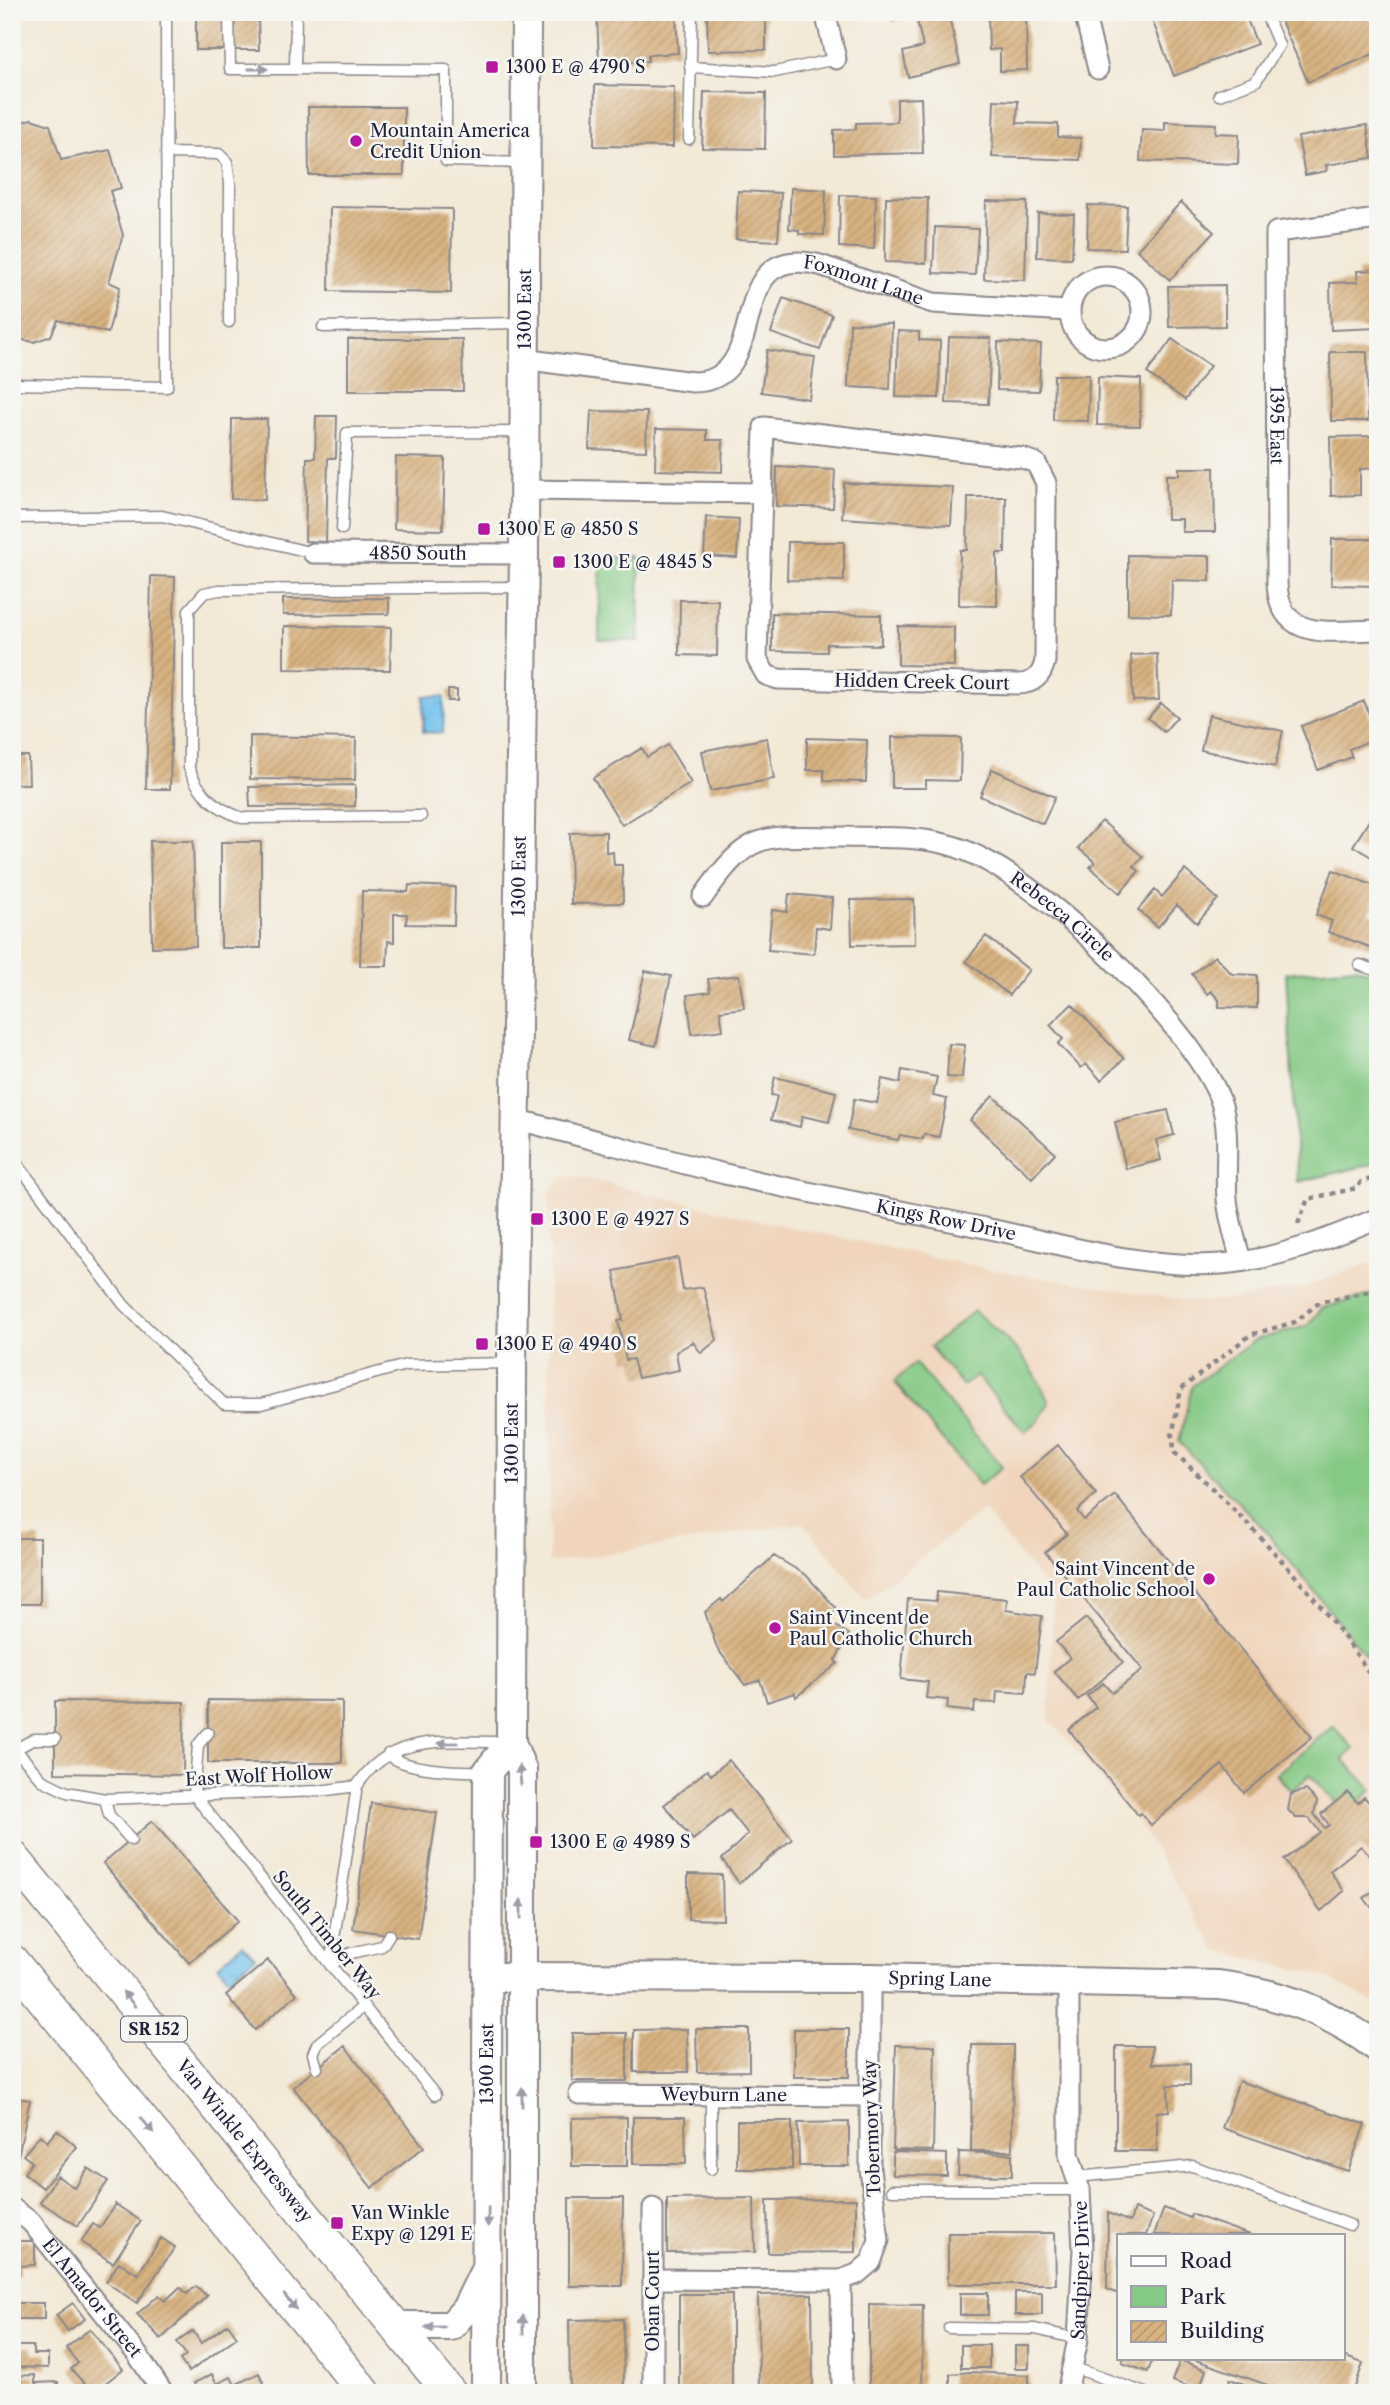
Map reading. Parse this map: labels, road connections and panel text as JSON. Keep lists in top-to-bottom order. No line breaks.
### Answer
{"streets":{"main road":["1300 East","Spring Lane","SR 152","Van Winkle Expressway"],"street":["Foxmont Lane","1395 East","4850 South","Hidden Creek Court","Rebecca Circle","Kings Row Drive","Weyburn Lane","Tobermory Way","Sandpiper Drive","El Amador Street","Oban Court"],"lane":["East Wolf Hollow","South Timber Way"]},"crossings":[["Foxmont Lane","1300 East"],["1300 East","4850 South"],["1300 East","Kings Row Drive"],["1300 East","East Wolf Hollow"],["1300 East","Spring Lane"],["Rebecca Circle","Kings Row Drive"],["East Wolf Hollow","South Timber Way"],["Spring Lane","Tobermory Way"],["Spring Lane","Sandpiper Drive"],["Weyburn Lane","Tobermory Way"]],"places":{"transit":["1300 E @ 4790 S","1300 E @ 4850 S","1300 E @ 4845 S","1300 E @ 4927 S","1300 E @ 4940 S","1300 E @ 4989 S","Van Winkle Expy @ 1291 E"],"other":["Mountain America Credit Union","Saint Vincent de Paul Catholic School","Saint Vincent de Paul Catholic Church"]},"legend":["Road","Park","Building"]}
